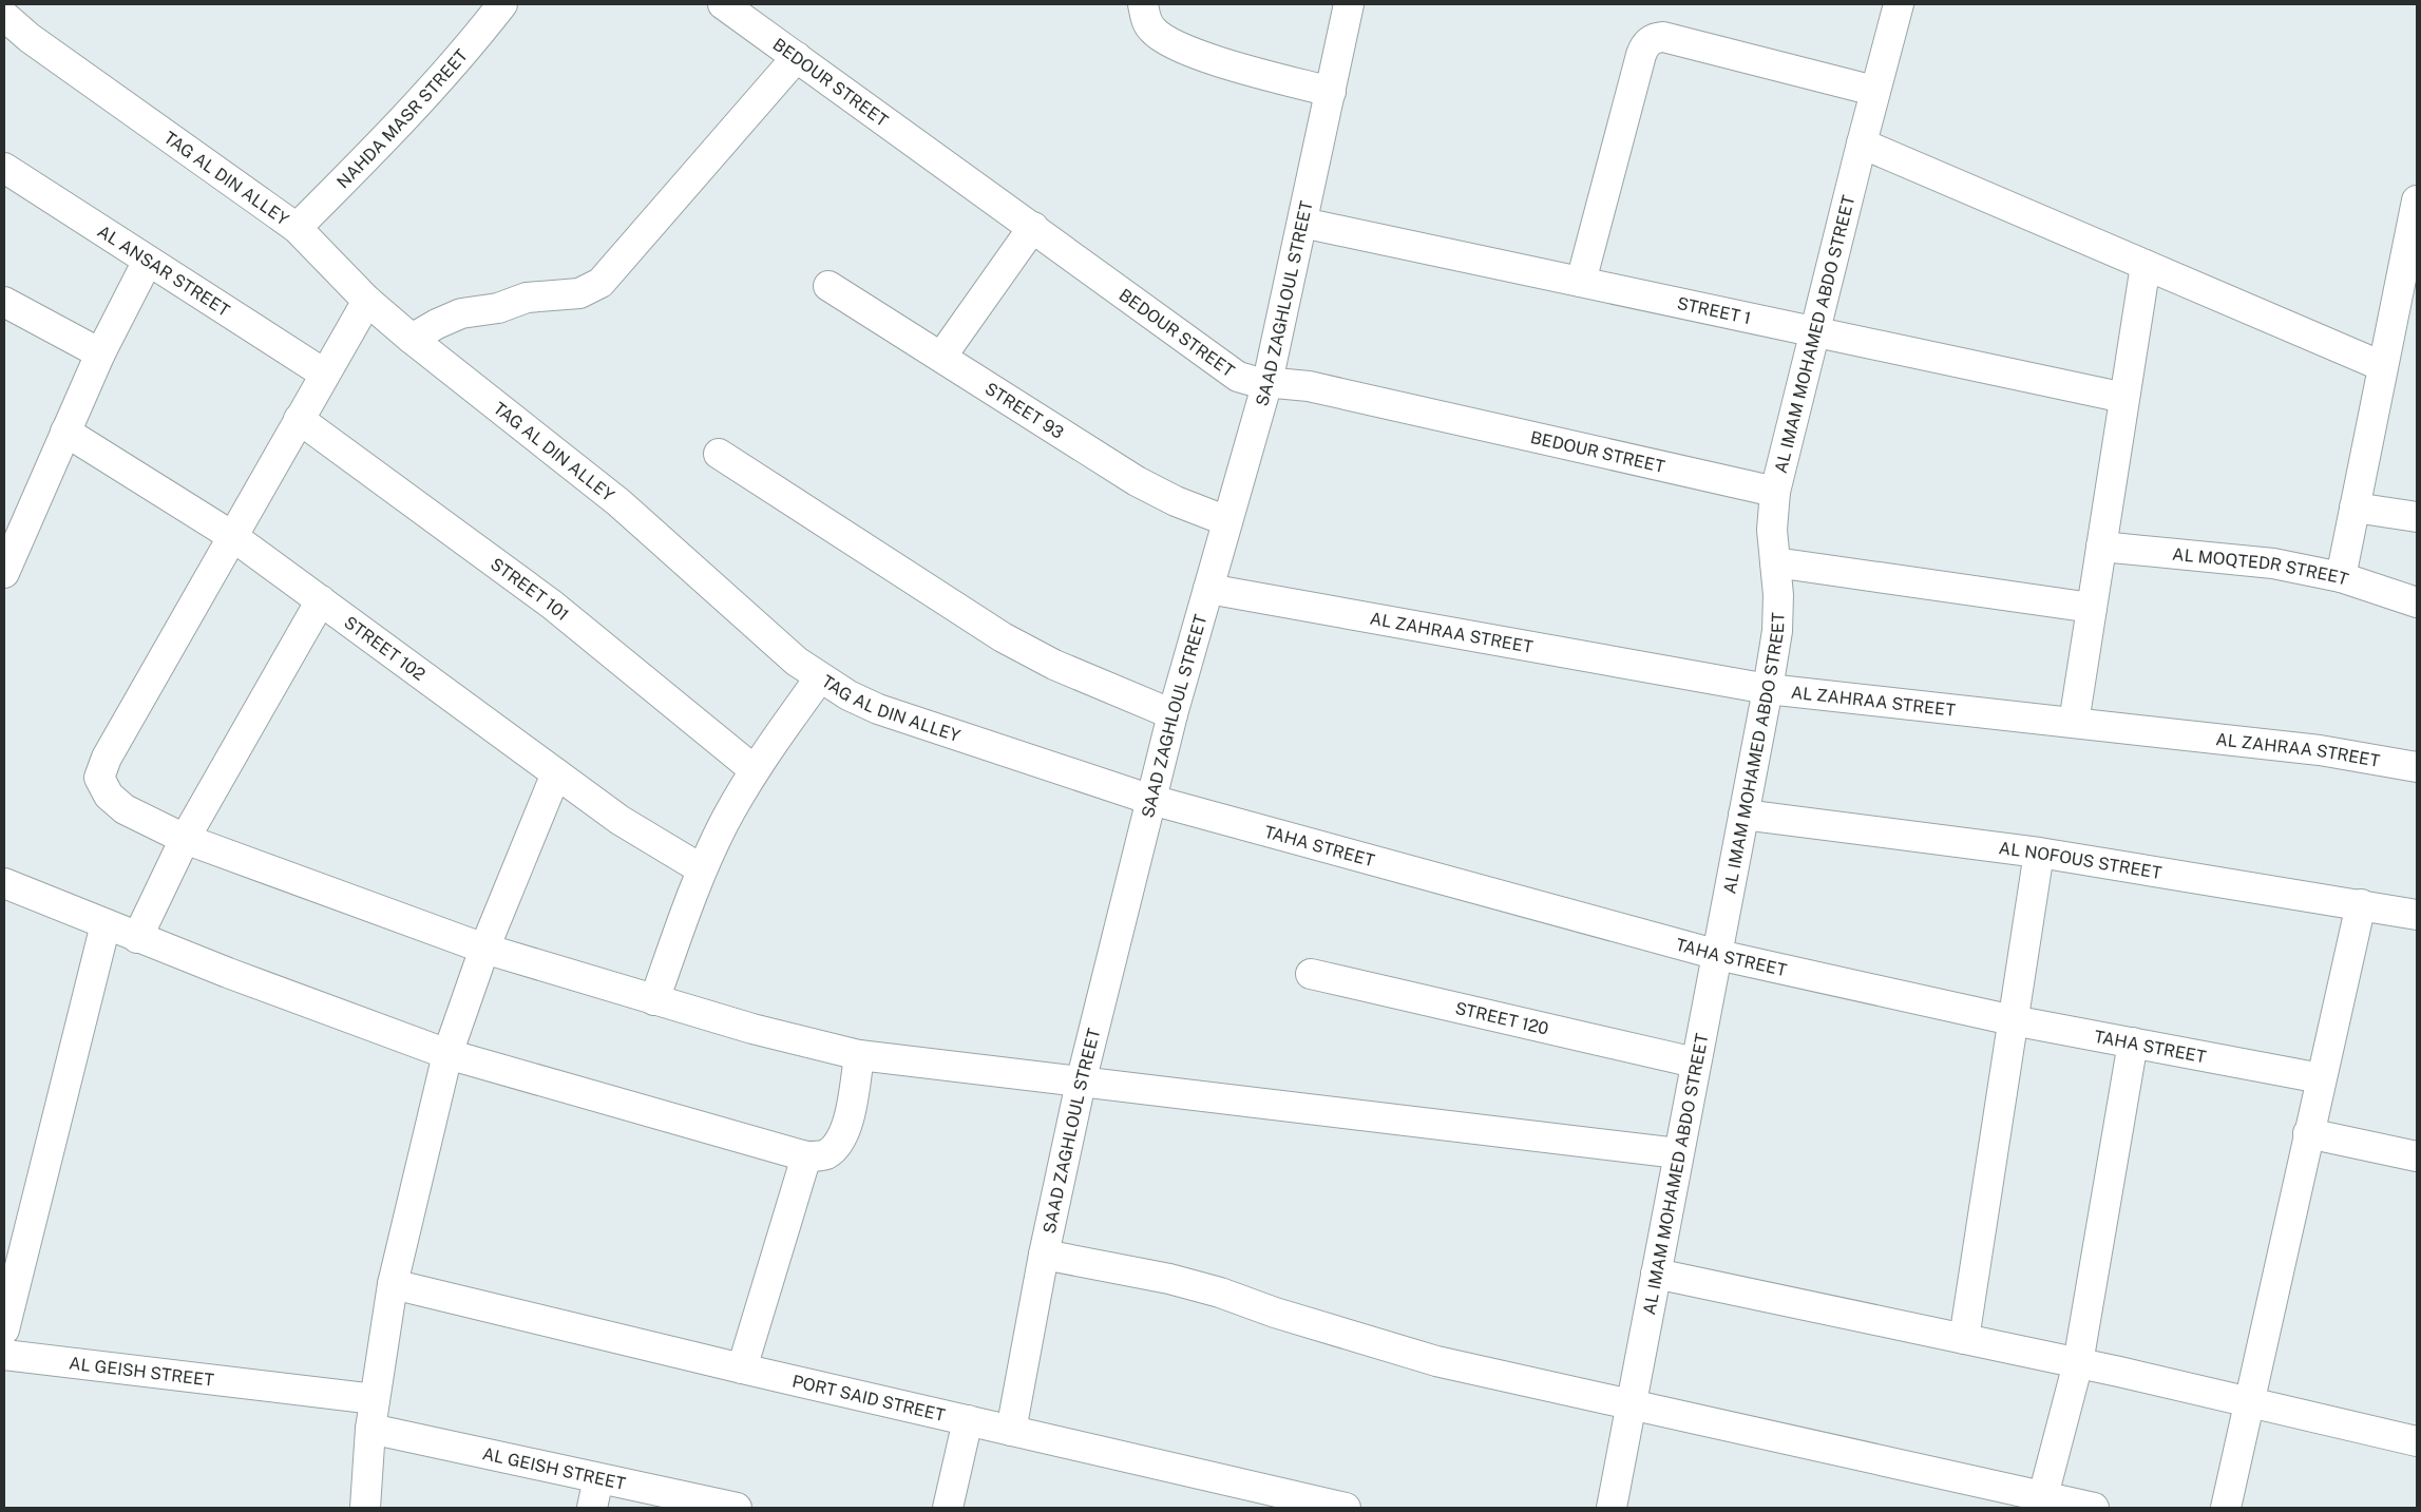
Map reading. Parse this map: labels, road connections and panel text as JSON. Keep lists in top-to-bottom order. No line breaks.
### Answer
{"streets":{"street":["BEDOUR STREET","NAHDA MASR STREET","TAG AL DIN ALLEY","AL ANSAR STREET","SAAD ZAGHLOUL STREET","STREET 1","AL IMAM MOHAMED ABDO STREET","STREET 93","AL MOQTEDR STREET","STREET 101","AL ZAHRAA STREET","STREET 102","TAHA STREET","AL NOFOUS STREET","STREET 120","AL GEISH STREET","PORT SAID STREET"]},"crossings":[["BEDOUR STREET","SAAD ZAGHLOUL STREET"],["BEDOUR STREET","AL IMAM MOHAMED ABDO STREET"],["NAHDA MASR STREET","TAG AL DIN ALLEY"],["TAG AL DIN ALLEY","SAAD ZAGHLOUL STREET"],["TAG AL DIN ALLEY","TAHA STREET"],["SAAD ZAGHLOUL STREET","STREET 1"],["SAAD ZAGHLOUL STREET","STREET 93"],["SAAD ZAGHLOUL STREET","AL ZAHRAA STREET"],["SAAD ZAGHLOUL STREET","TAHA STREET"],["SAAD ZAGHLOUL STREET","PORT SAID STREET"],["STREET 1","AL IMAM MOHAMED ABDO STREET"],["AL IMAM MOHAMED ABDO STREET","AL ZAHRAA STREET"],["AL IMAM MOHAMED ABDO STREET","TAHA STREET"],["AL IMAM MOHAMED ABDO STREET","AL NOFOUS STREET"],["AL IMAM MOHAMED ABDO STREET","STREET 120"]]}
